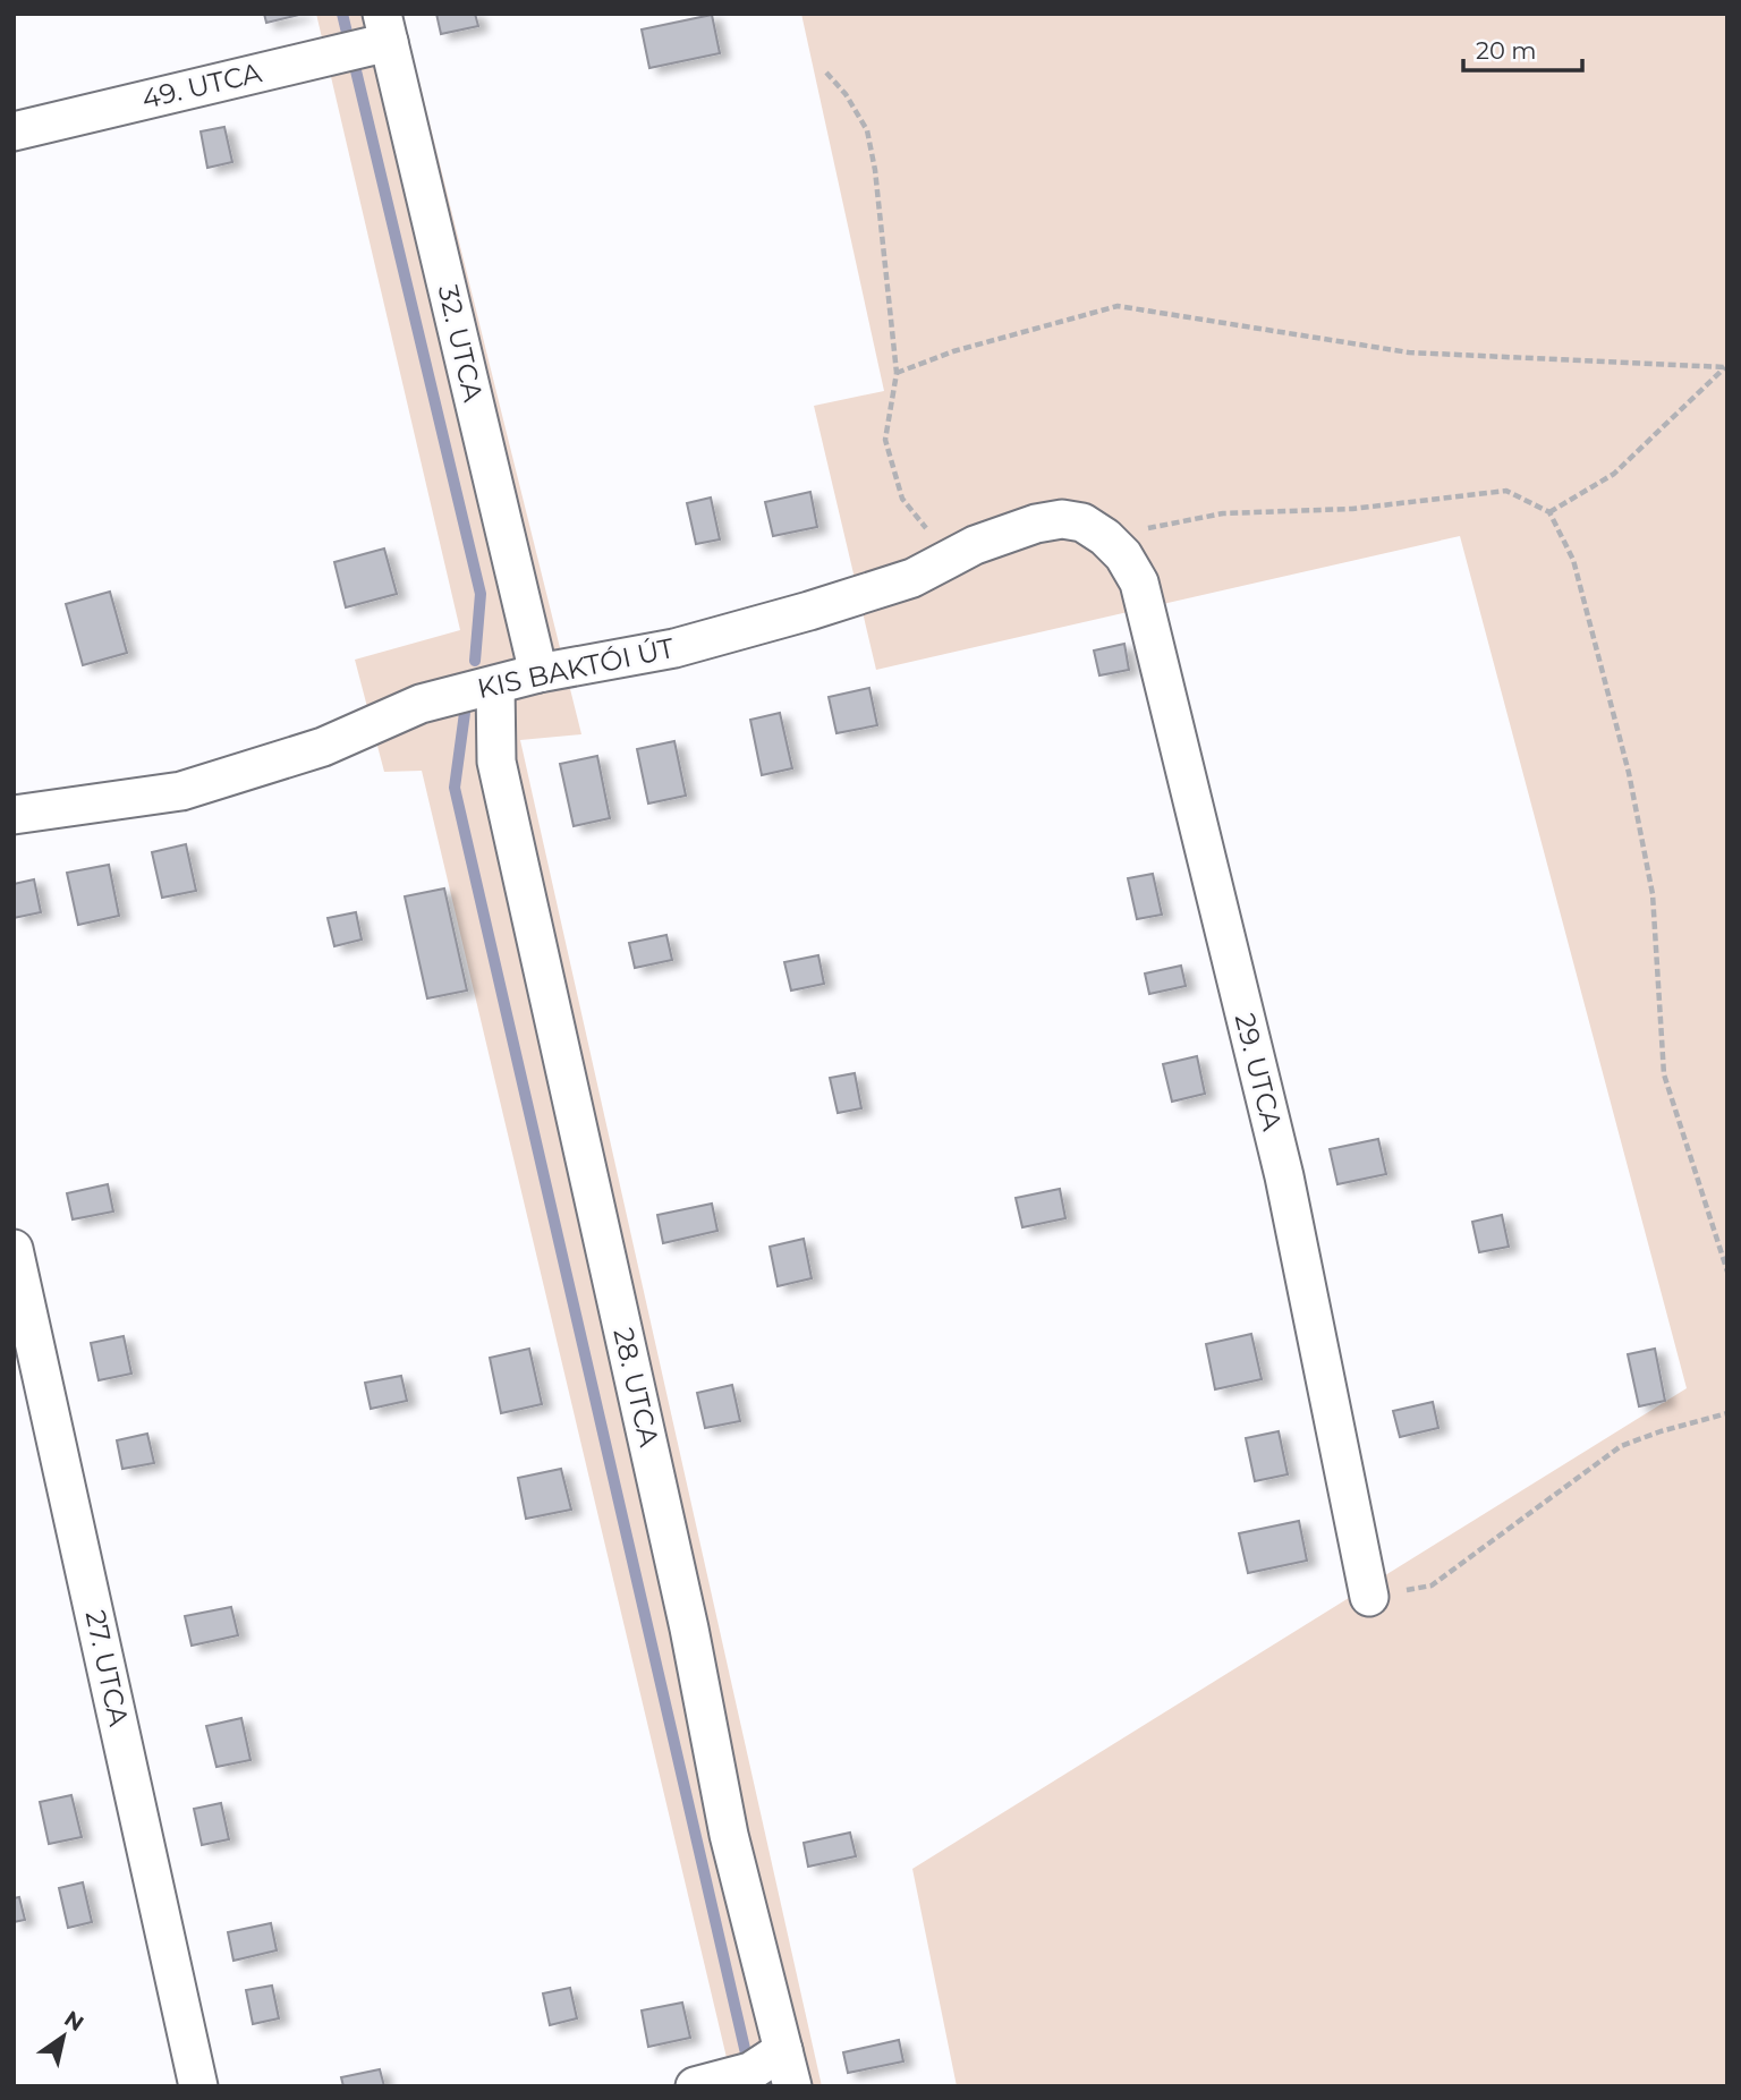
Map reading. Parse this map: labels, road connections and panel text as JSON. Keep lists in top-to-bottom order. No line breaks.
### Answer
{"streets":{"street":["49. UTCA","32. UTCA","KIS BAKTÓI ÚT","29. UTCA","28. UTCA","27. UTCA"]},"crossings":[["49. UTCA","32. UTCA"],["32. UTCA","KIS BAKTÓI ÚT"],["KIS BAKTÓI ÚT","29. UTCA"],["KIS BAKTÓI ÚT","28. UTCA"]],"scale_bar":"20 m","north":"top right"}
